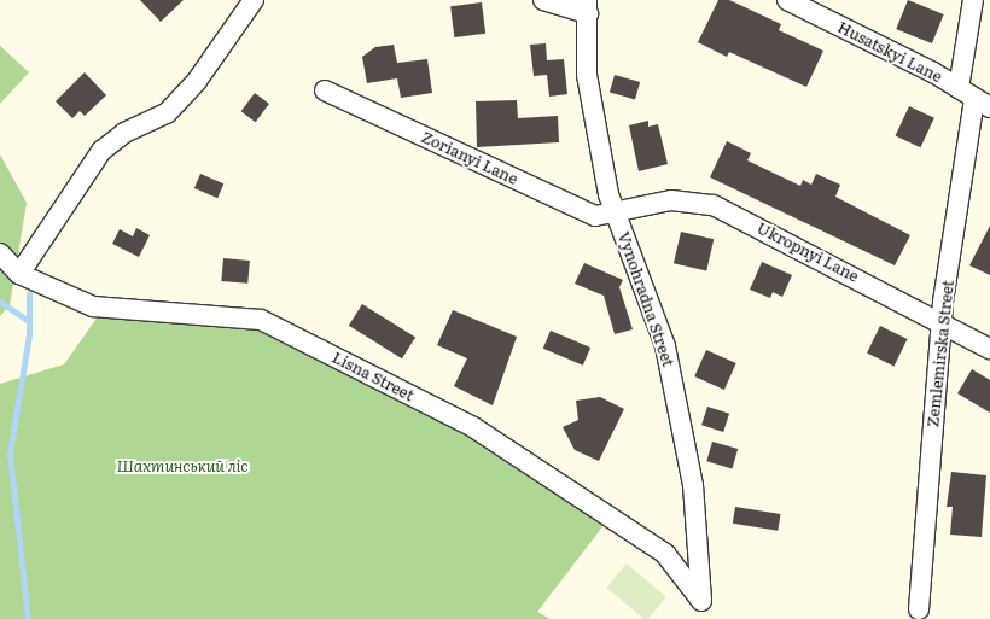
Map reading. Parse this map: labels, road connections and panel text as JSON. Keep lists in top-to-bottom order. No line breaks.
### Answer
{"streets":{"street":["Husatskyi Lane","Zorianyi Lane","Ukropnyi Lane","Vynohradna Street","Zemlemirska Street","Lisna Street"]},"crossings":[["Husatskyi Lane","Zemlemirska Street"],["Zorianyi Lane","Ukropnyi Lane"],["Zorianyi Lane","Vynohradna Street"],["Ukropnyi Lane","Vynohradna Street"],["Ukropnyi Lane","Zemlemirska Street"],["Vynohradna Street","Lisna Street"]],"parks":["Шахтинський ліс"]}
